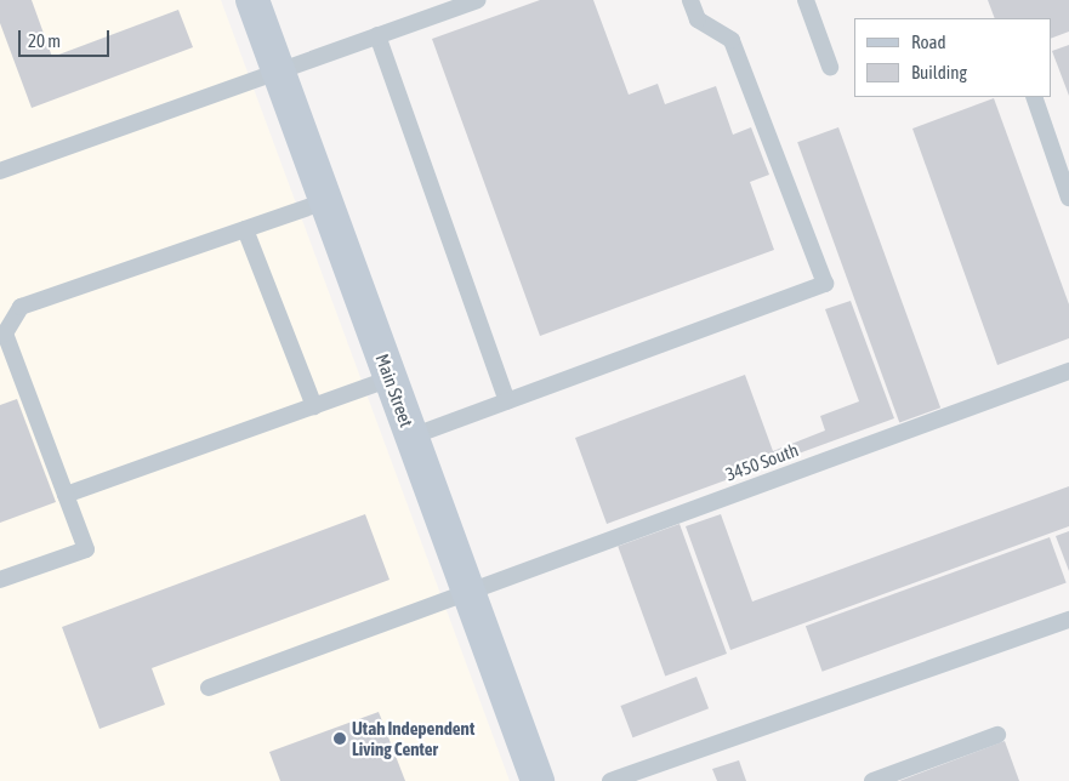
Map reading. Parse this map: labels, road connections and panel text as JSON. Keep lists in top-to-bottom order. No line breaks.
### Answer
{"streets":{"street":["Main Street"],"lane":["3450 South"]},"crossings":[["Main Street","3450 South"]],"places":["Utah Independent Living Center"],"legend":["Road","Building"],"scale_bar":"20 m"}
